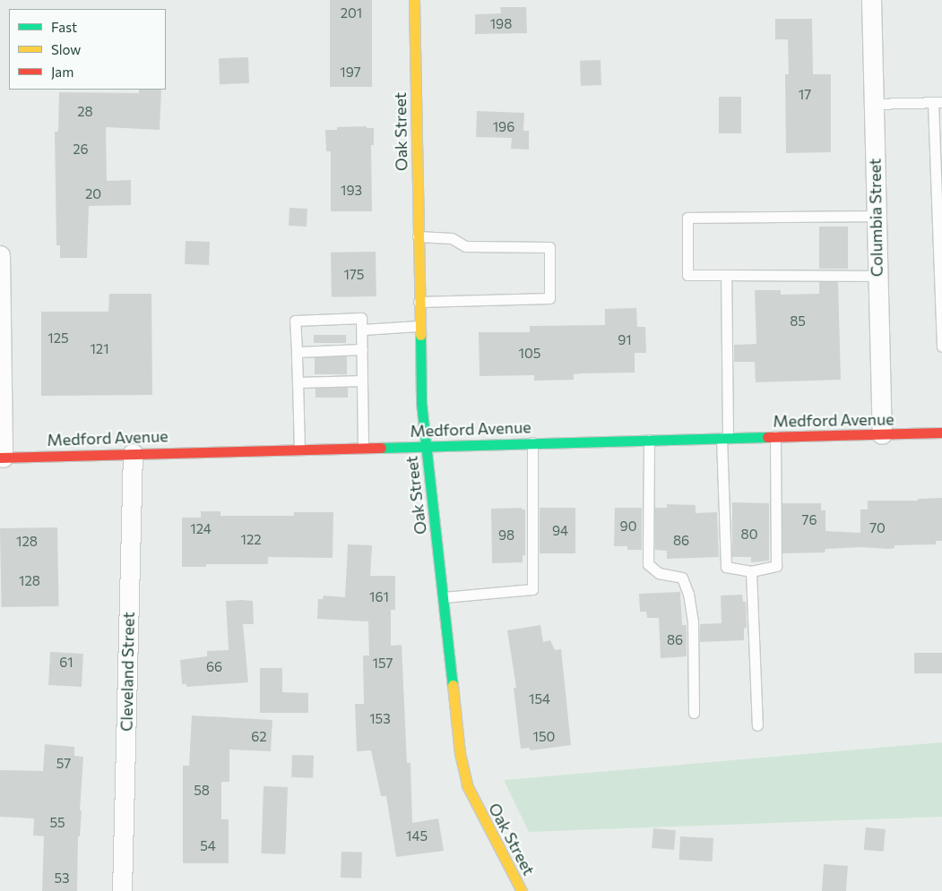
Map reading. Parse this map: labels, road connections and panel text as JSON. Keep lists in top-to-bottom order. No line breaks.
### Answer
{"streets":{"main road":["Oak Street","Medford Avenue"],"street":["Columbia Street","Cleveland Street"]},"crossings":[["Oak Street","Medford Avenue"],["Columbia Street","Medford Avenue"],["Medford Avenue","Cleveland Street"]],"house_numbers":["201","198","197","17","28","196","26","193","20","175","85","125","91","121","105","76","90","70","124","94","80","98","122","86","128","128","161","86","61","157","66","154","153","62","150","57","58","55","145","54","53"],"legend":["Fast","Slow","Jam"]}
